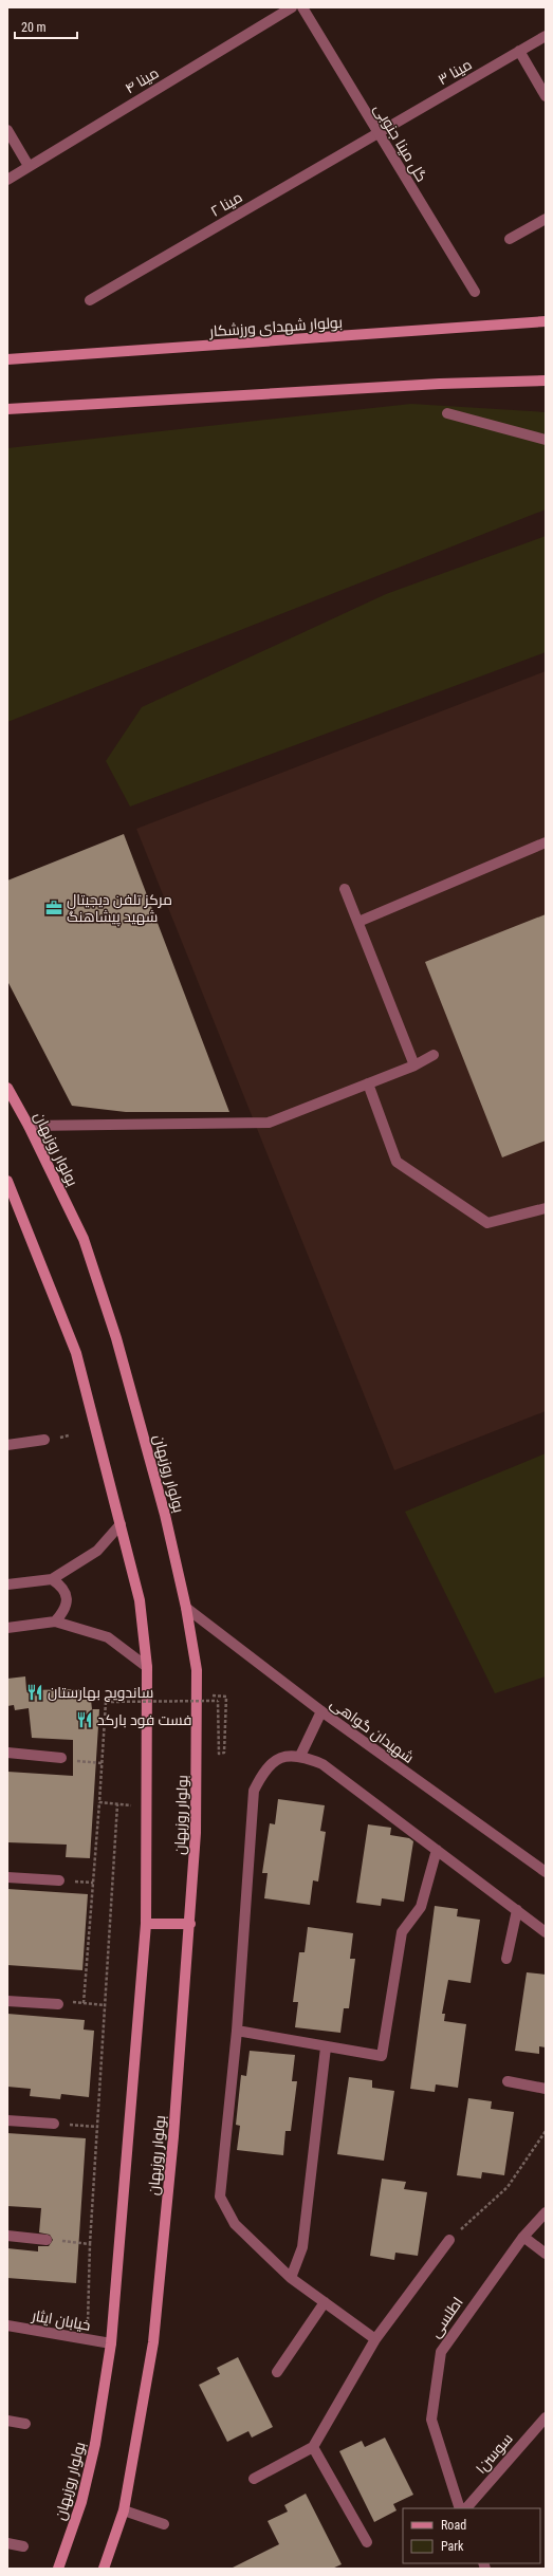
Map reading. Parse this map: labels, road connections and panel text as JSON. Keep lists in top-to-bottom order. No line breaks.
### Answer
{"streets":{"main road":["بولوار شهدای ورزشکار","بولوار روزبهان"],"street":["مینا ۳","مینا ۴","گل مینا جنوبی","مینا ۲","شهیدان گواهی","اطلسی","خیابان ایثار","سوسن۱"]},"crossings":[["مینا ۳","گل مینا جنوبی"],["مینا ۳","مینا ۲"],["گل مینا جنوبی","مینا ۲"],["بولوار روزبهان","شهیدان گواهی"],["بولوار روزبهان","خیابان ایثار"]],"places":{"office":["مرکز تلفن دیجیتال شهید پیشاهنگ"],"restaurant":["ساندویچ بهارستان","فست فود بارکد"]},"legend":["Road","Park"],"scale_bar":"20 m"}
